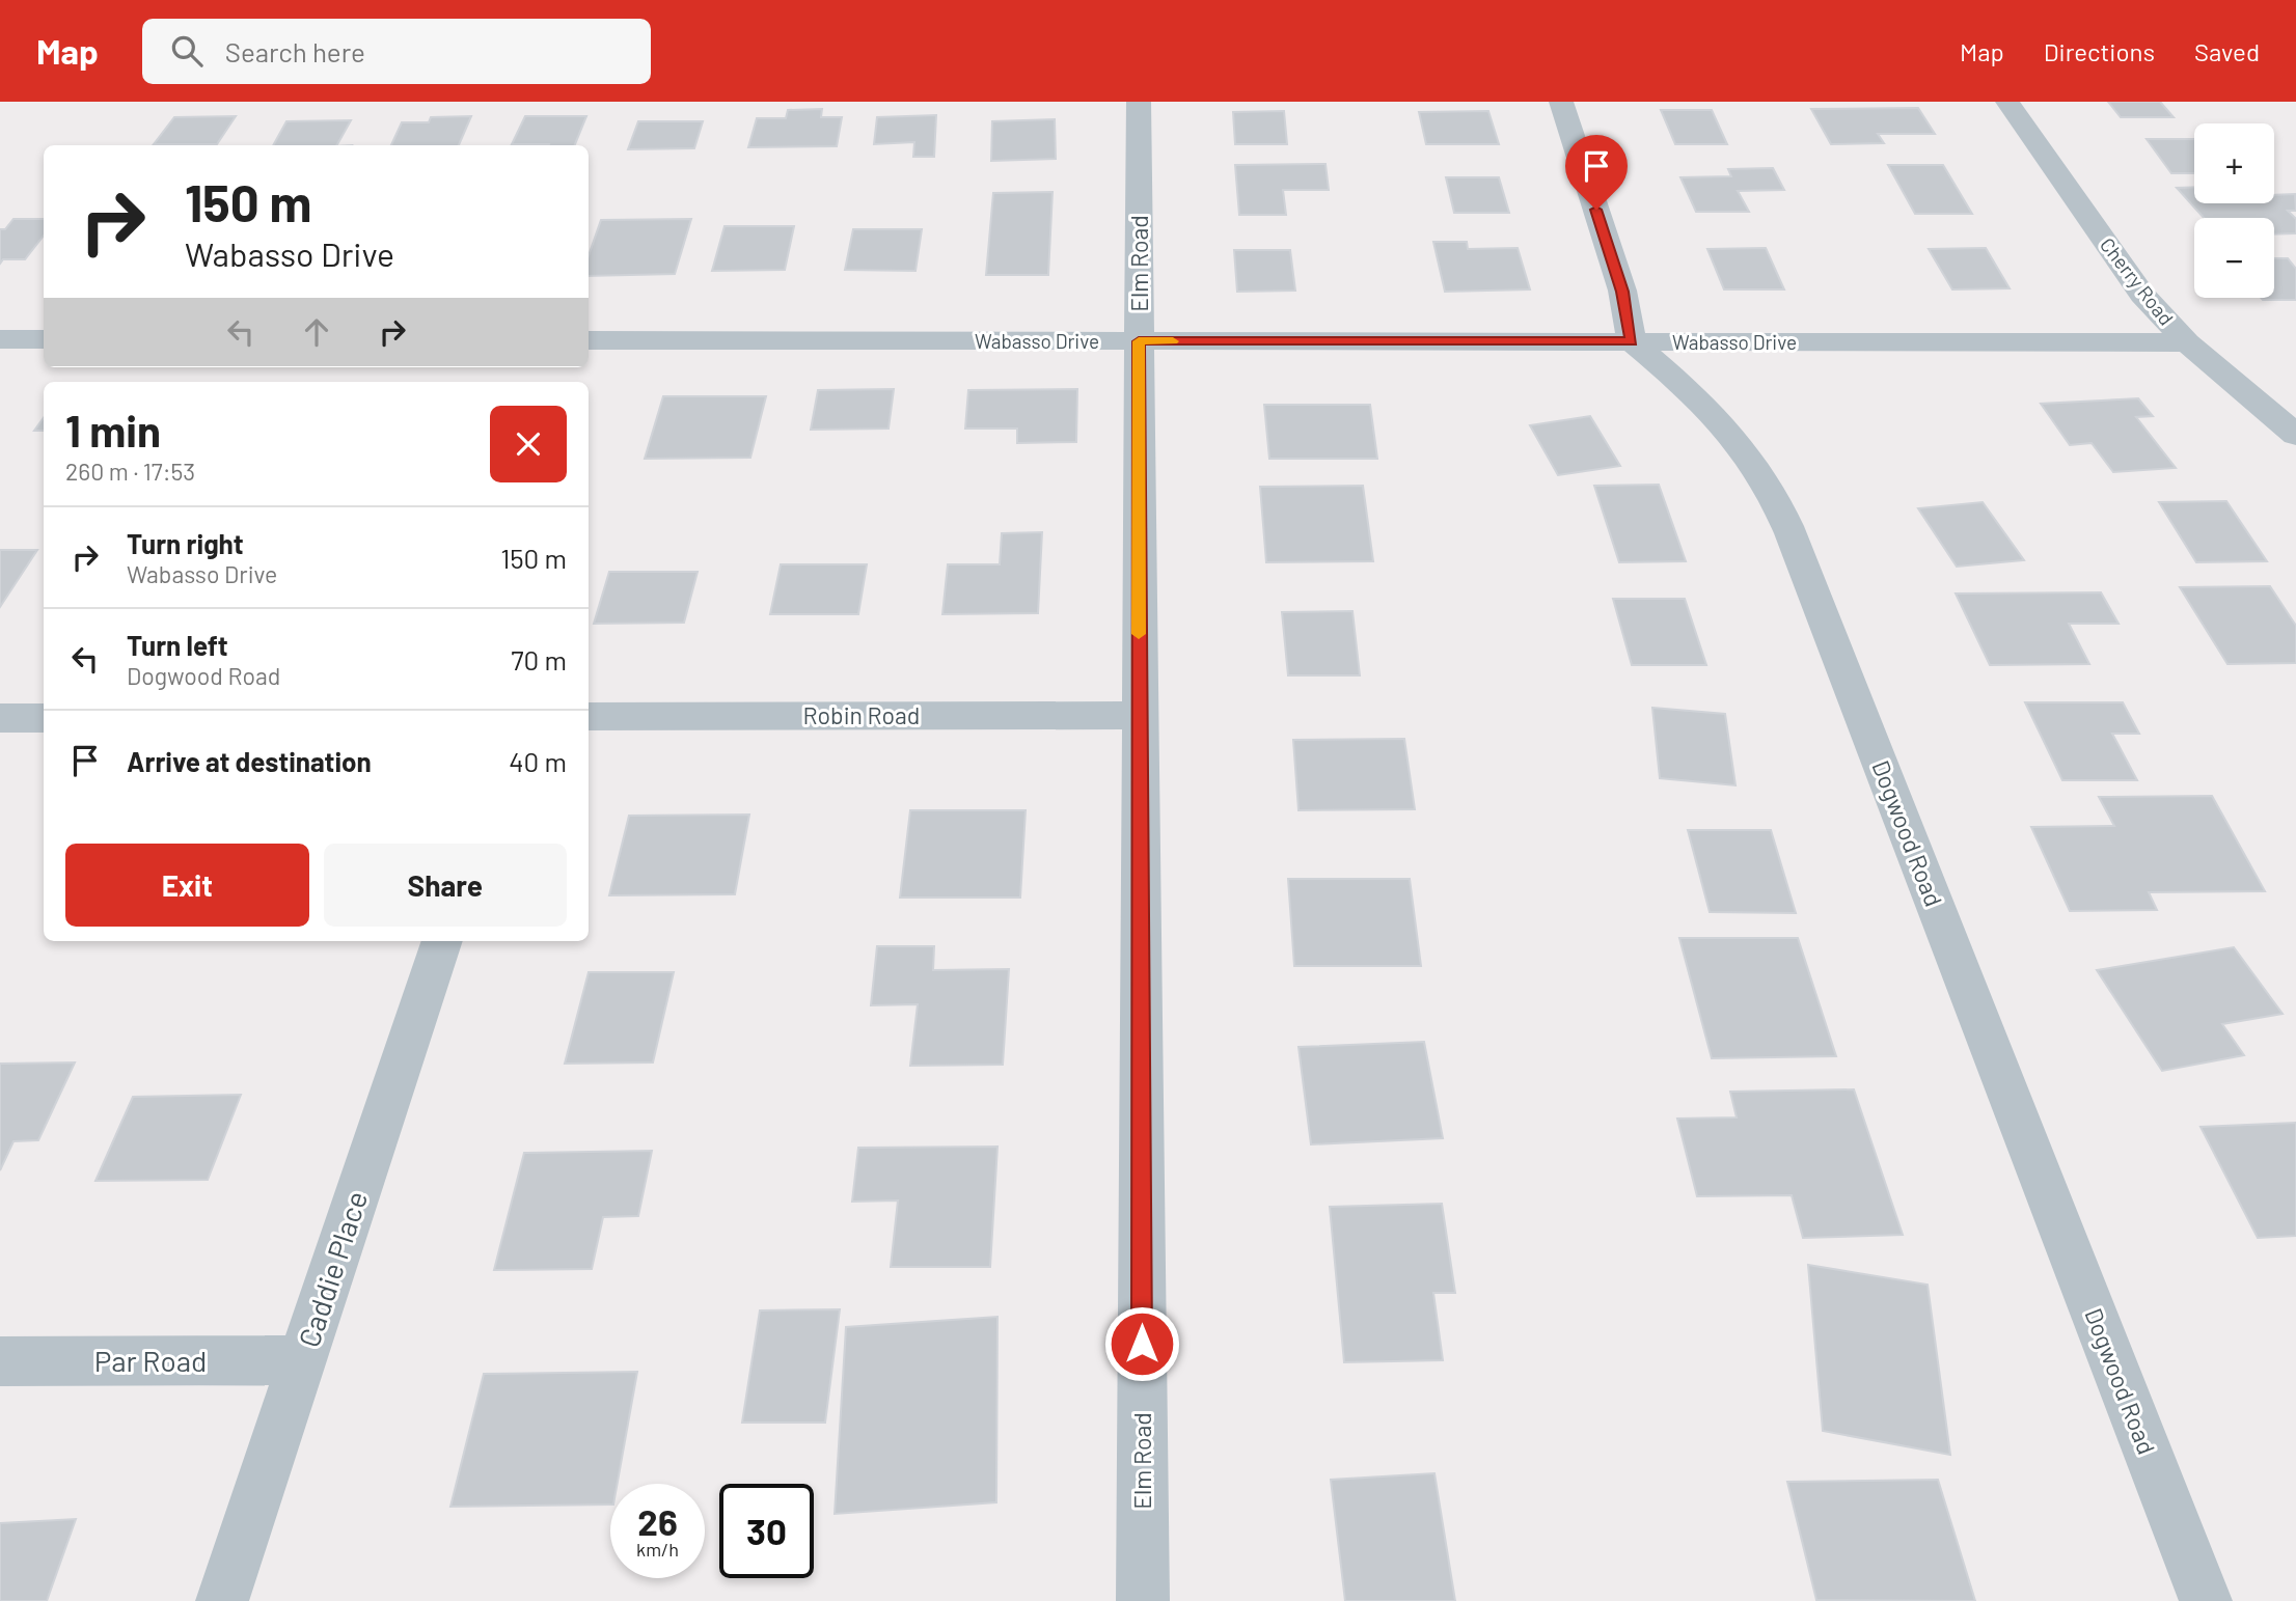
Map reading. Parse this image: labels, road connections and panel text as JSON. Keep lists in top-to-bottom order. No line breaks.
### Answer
{"streets":{"street":["Elm Road","Cherry Road","Wabasso Drive","Robin Road","Dogwood Road","Caddie Place","Par Road"]},"crossings":[["Elm Road","Wabasso Drive"],["Elm Road","Robin Road"],["Cherry Road","Wabasso Drive"],["Wabasso Drive","Dogwood Road"],["Caddie Place","Par Road"]],"page":{"header":"Map","search":"Search here","nav":["Map","Directions","Saved"],"map_buttons":["+","−"],"turn":["150 m","Wabasso Drive"],"heading":["1 min","260 m · 17:53"],"list":[{"name":"Turn right","note":"Wabasso Drive","value":"150 m"},{"name":"Turn left","note":"Dogwood Road","value":"70 m"},{"name":"Arrive at destination","value":"40 m"}],"buttons":["Exit","Share"],"speed":"26 km/h","limit":"30"}}
